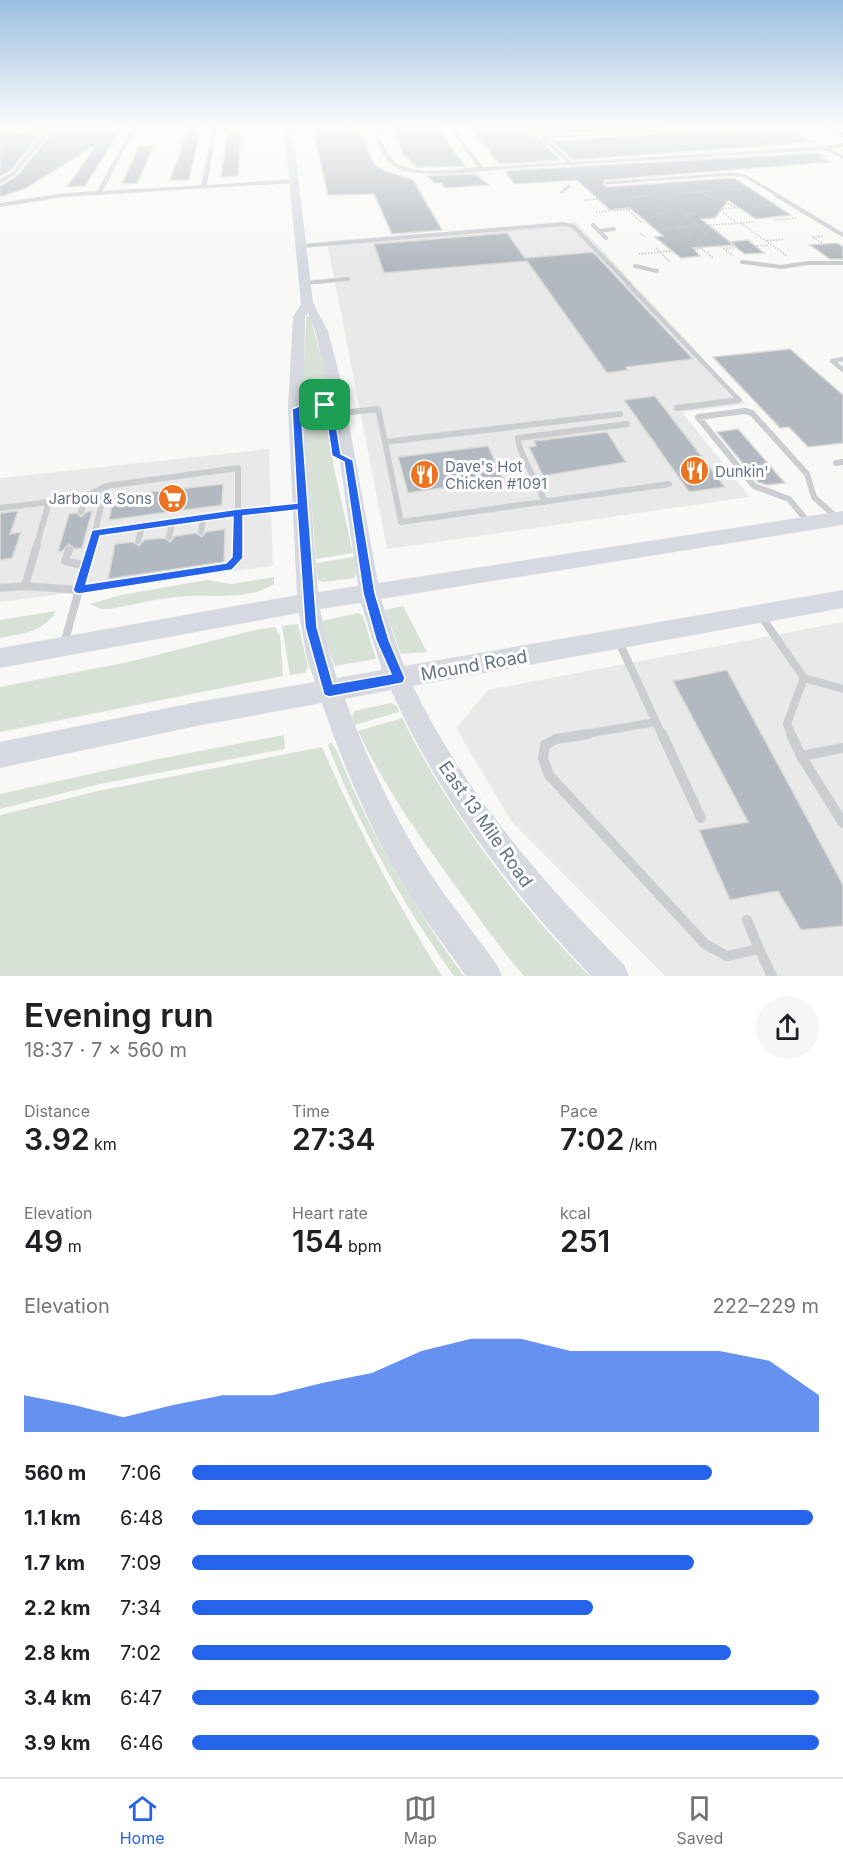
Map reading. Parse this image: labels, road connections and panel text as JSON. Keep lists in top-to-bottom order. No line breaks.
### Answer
{"streets":{"main road":["Mound Road","East 13 Mile Road"]},"crossings":[["Mound Road","East 13 Mile Road"]],"places":{"restaurant":["Dunkin'","Dave's Hot Chicken #1091"],"supermarket":["Jarbou & Sons"]},"page":{"heading":["Evening run","18:37 · 7 × 560 m"],"stats":[["Distance","3.92 km"],["Time","27:34"],["Pace","7:02 /km"],["Elevation","49 m"],["Heart rate","154 bpm"],["kcal","251"]],"chart":["Elevation","222–229 m"],"list":[{"name":"560 m","note":"7:06"},{"name":"1.1 km","note":"6:48"},{"name":"1.7 km","note":"7:09"},{"name":"2.2 km","note":"7:34"},{"name":"2.8 km","note":"7:02"},{"name":"3.4 km","note":"6:47"},{"name":"3.9 km","note":"6:46"}],"tabs":["Home","Map","Saved"]}}
